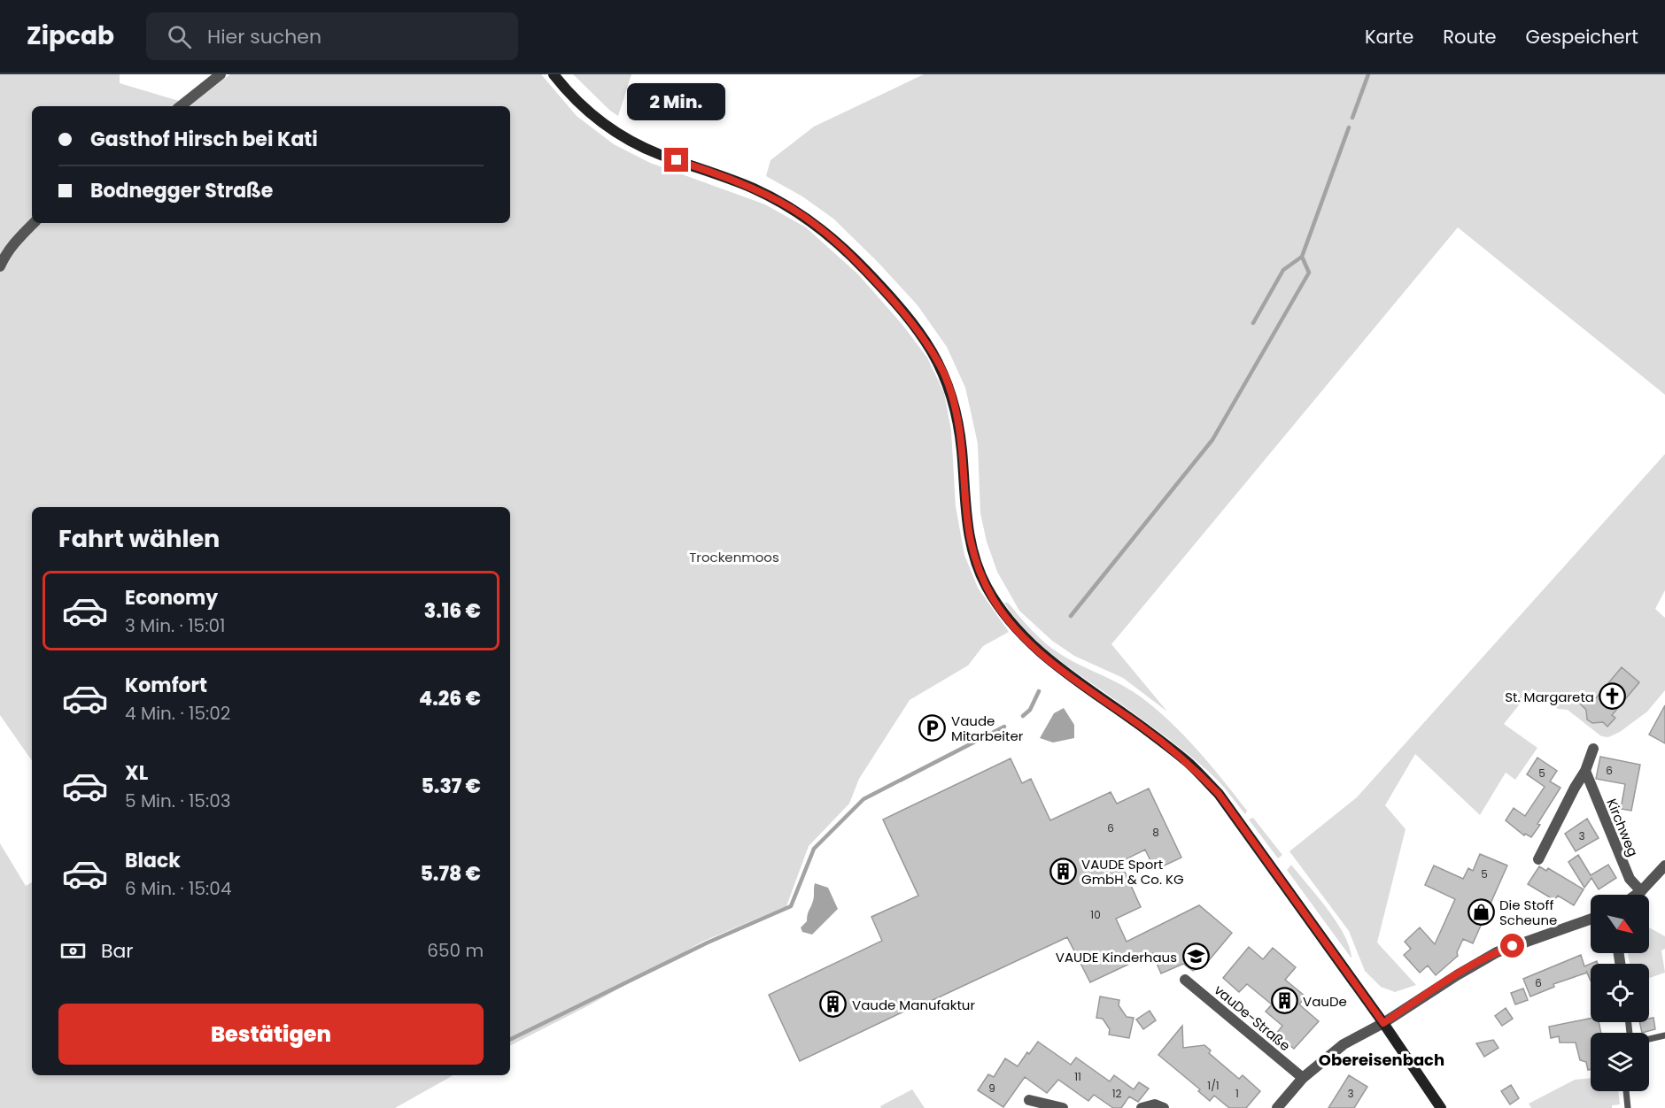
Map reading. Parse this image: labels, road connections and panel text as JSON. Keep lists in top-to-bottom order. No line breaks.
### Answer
{"streets":{"street":["Kirchweg","vauDe-Straße"]},"districts":["Obereisenbach"],"parks":["Trockenmoos"],"places":{"church":["St. Margareta"],"parking":["Vaude Mitarbeiter"],"building":["VAUDE Sport GmbH & Co. KG","VauDe","Vaude Manufaktur"],"shop":["Die Stoff Scheune"],"school or university":["VAUDE Kinderhaus"]},"house_numbers":["6","5","6","8","3","5","10","6","11","1/1","9","12","1","3"],"north":"bottom right","page":{"header":"Zipcab","search":"Hier suchen","nav":["Karte","Route","Gespeichert"],"bubble":"2 Min.","banner":["Gasthof Hirsch bei Kati","Bodnegger Straße"],"heading":"Fahrt wählen","list":[{"name":"Economy","note":"3 Min. · 15:01","value":"3.16 €"},{"name":"Komfort","note":"4 Min. · 15:02","value":"4.26 €"},{"name":"XL","note":"5 Min. · 15:03","value":"5.37 €"},{"name":"Black","note":"6 Min. · 15:04","value":"5.78 €"}],"pay":["Bar","650 m"],"buttons":"Bestätigen"}}
